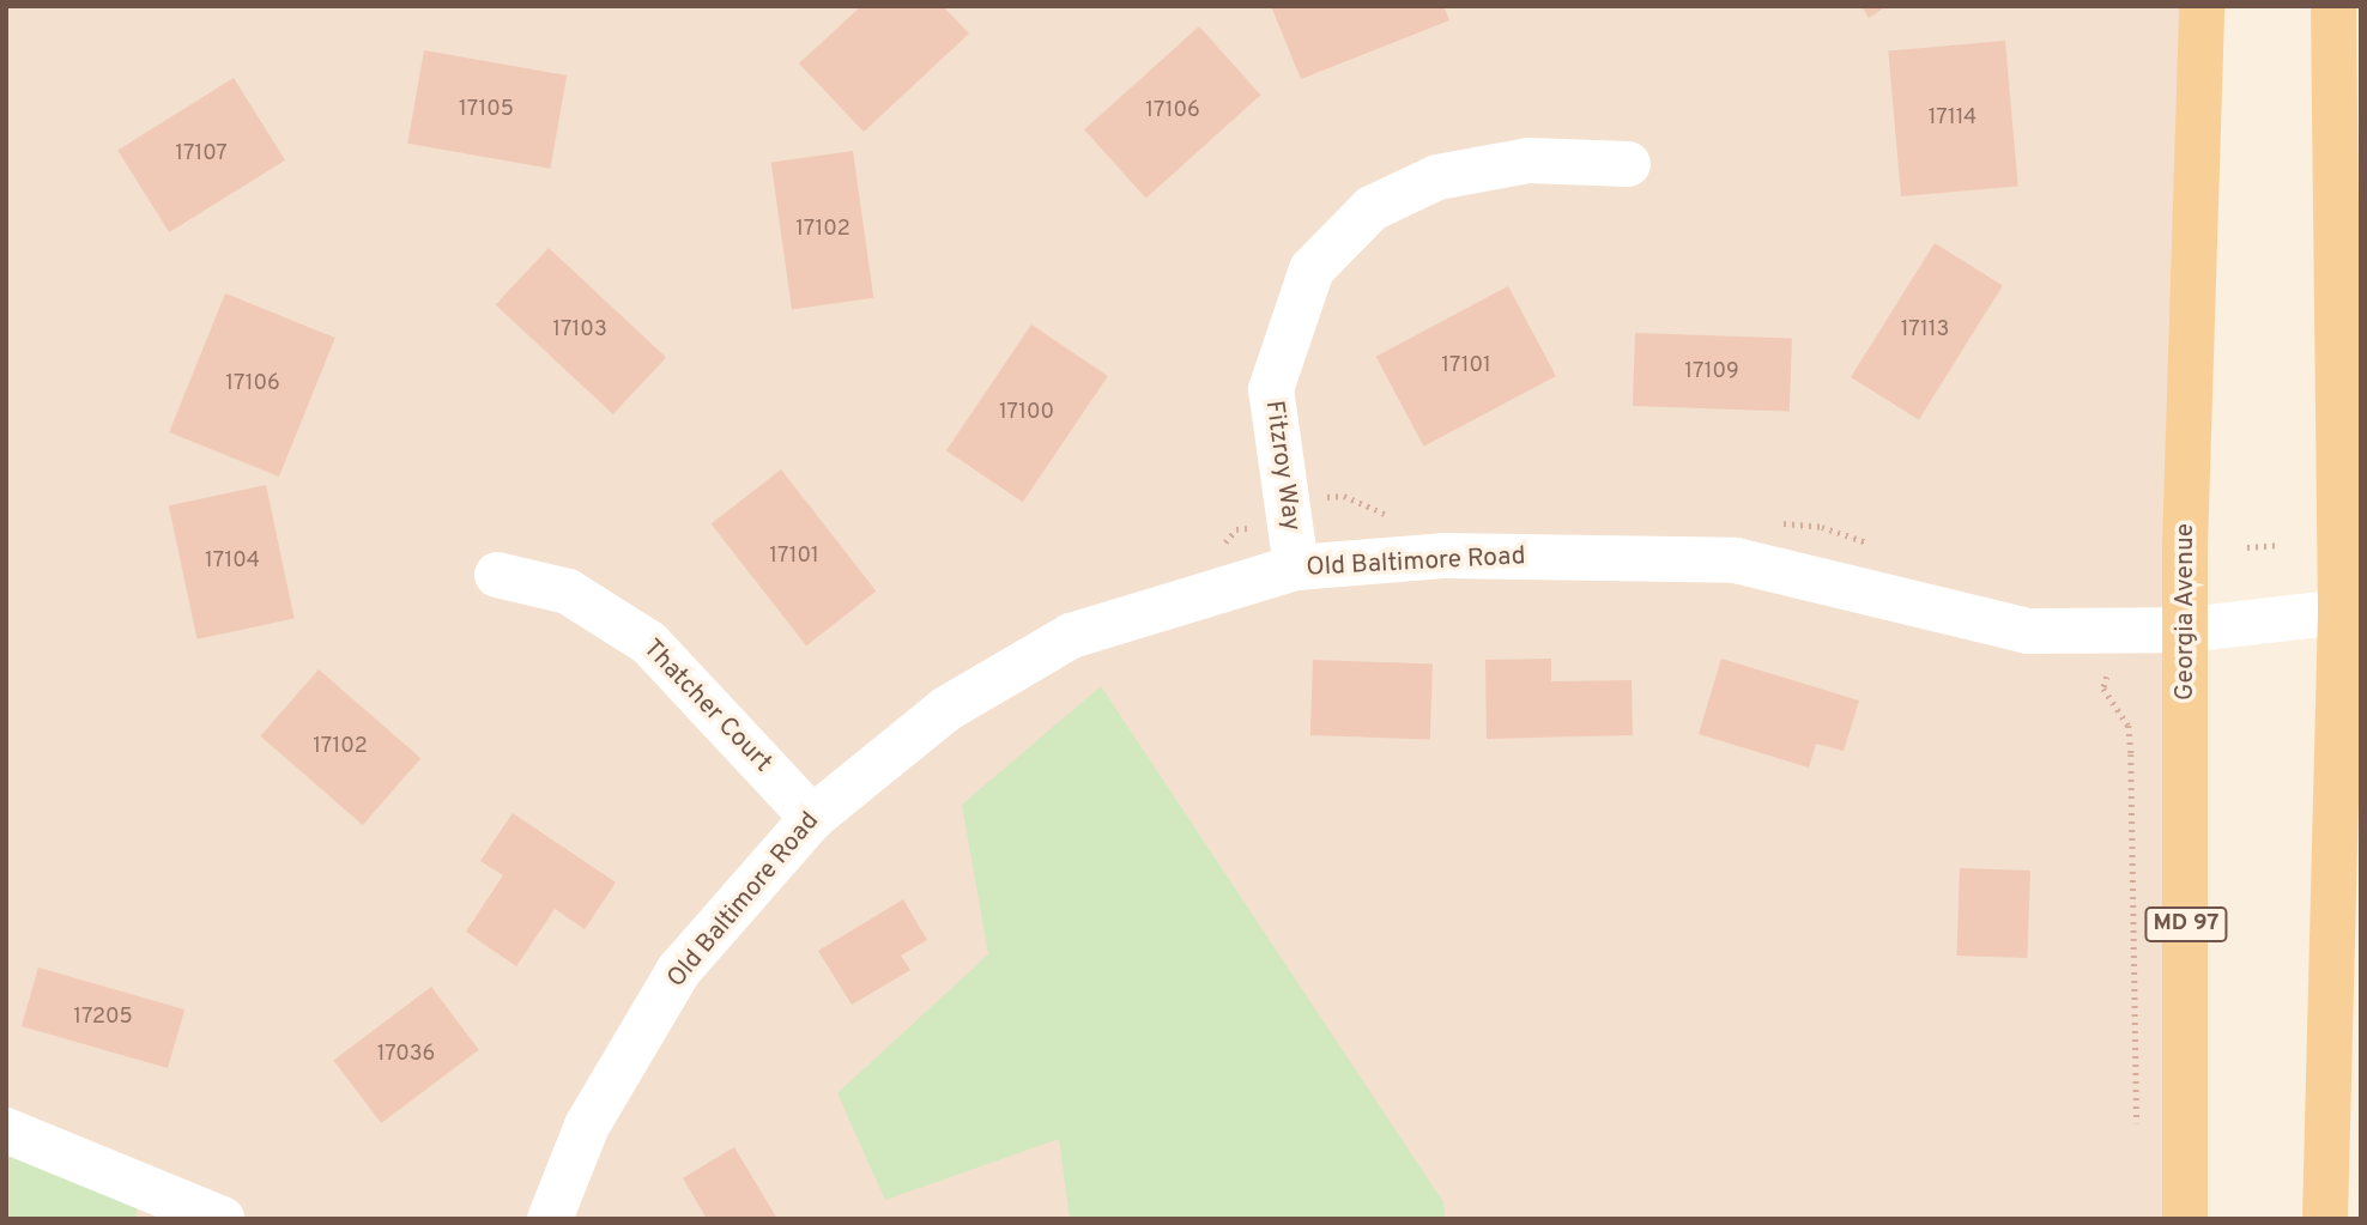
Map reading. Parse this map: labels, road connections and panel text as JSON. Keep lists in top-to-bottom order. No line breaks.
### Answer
{"streets":{"main road":["Georgia Avenue","MD 97"],"street":["Fitzroy Way","Old Baltimore Road","Thatcher Court"]},"crossings":[["Fitzroy Way","Old Baltimore Road"],["Old Baltimore Road","Georgia Avenue"],["Old Baltimore Road","Thatcher Court"]],"house_numbers":["17105","17106","17114","17107","17102","17103","17113","17101","17109","17106","17100","17101","17104","17102","17205","17036"]}
